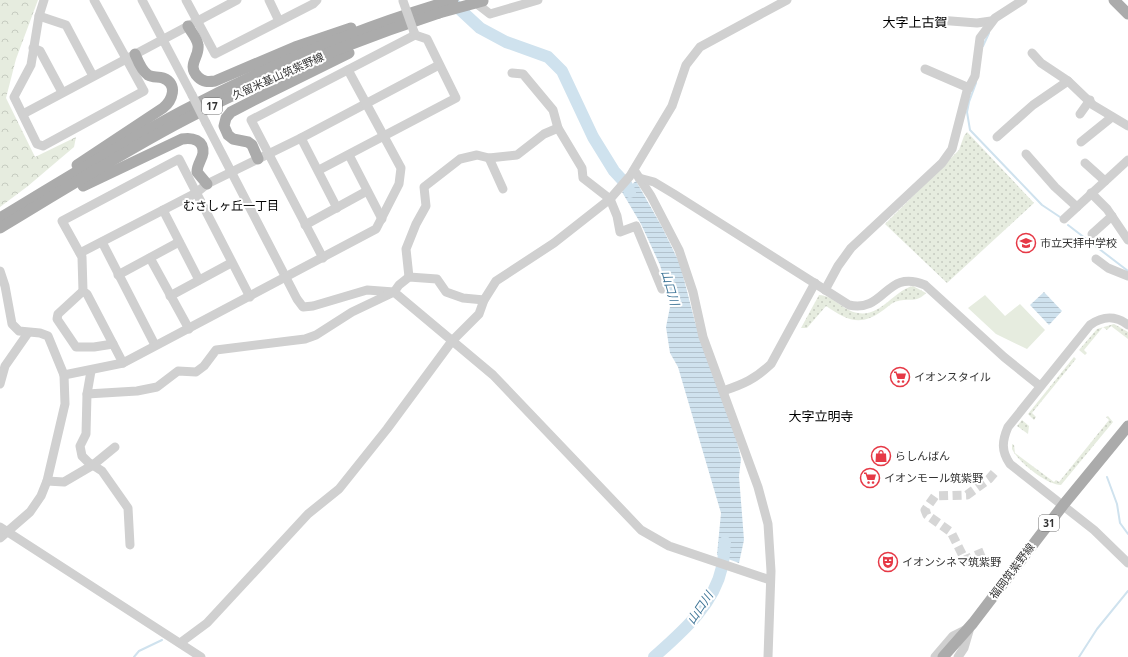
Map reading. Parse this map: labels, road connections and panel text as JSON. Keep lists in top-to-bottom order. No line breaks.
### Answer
{"streets":{"main road":["久留米基山筑紫野線","17","31","福岡筑紫野線"]},"districts":["大字上古賀","むさしヶ丘一丁目","大字立明寺"],"water":["山口川"],"places":{"school or university":["市立天拝中学校"],"supermarket":["イオンスタイル","イオンモール筑紫野"],"shop":["らしんばん"],"theatre":["イオンシネマ筑紫野"]}}
